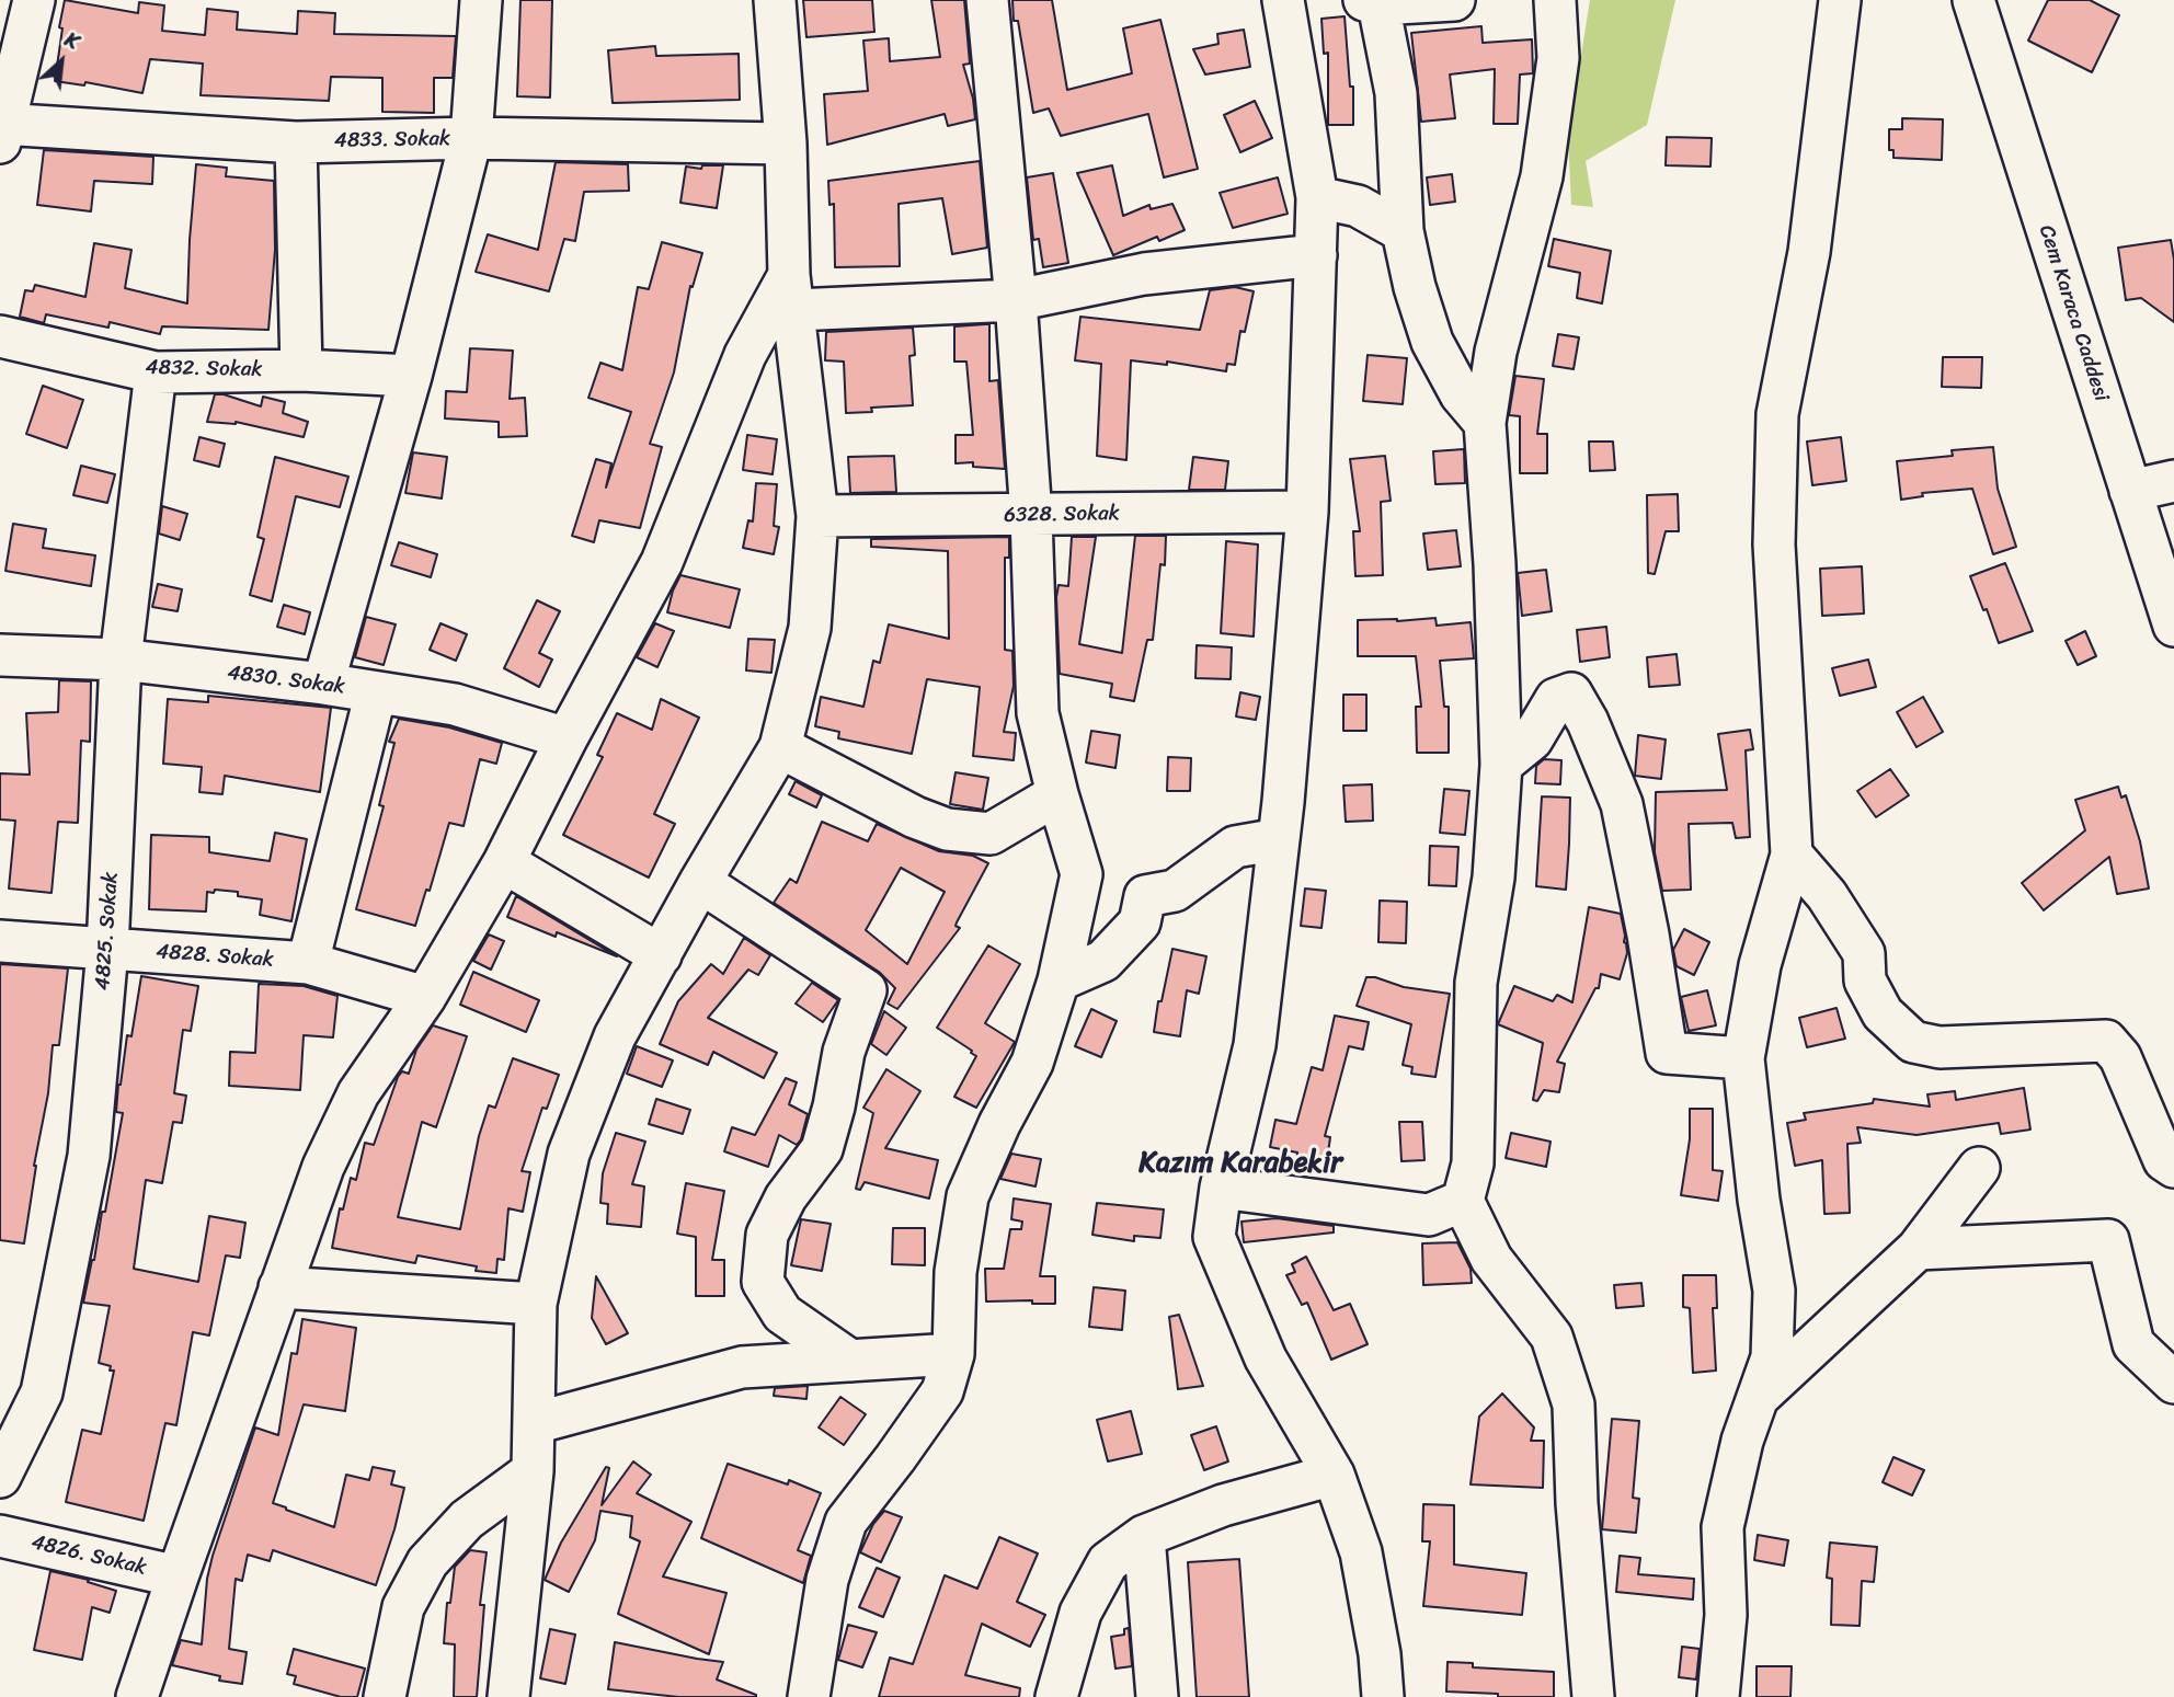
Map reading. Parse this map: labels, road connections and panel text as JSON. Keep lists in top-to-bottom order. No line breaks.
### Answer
{"streets":{"street":["4833. Sokak","Cem Karaca Caddesi","4832. Sokak","6328. Sokak","4830. Sokak","4825. Sokak","4828. Sokak","4826. Sokak"]},"crossings":[["4832. Sokak","4825. Sokak"],["4830. Sokak","4825. Sokak"],["4825. Sokak","4828. Sokak"]],"districts":["Kazım Karabekir"],"north":"top right"}
